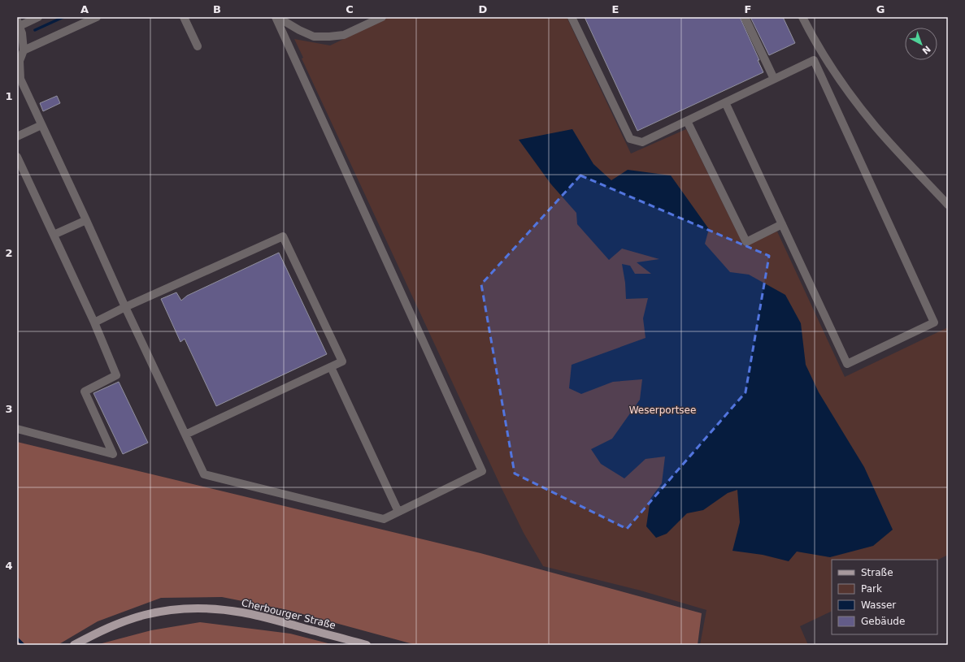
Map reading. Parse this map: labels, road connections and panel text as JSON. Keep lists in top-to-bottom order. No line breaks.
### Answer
{"streets":{"main road":["Cherbourger Straße"]},"parks":["Weserportsee"],"legend":["Straße","Park","Wasser","Gebäude"],"north":"bottom right","grid":{"columns":["A","B","C","D","E","F","G"],"rows":["1","2","3","4"]}}
